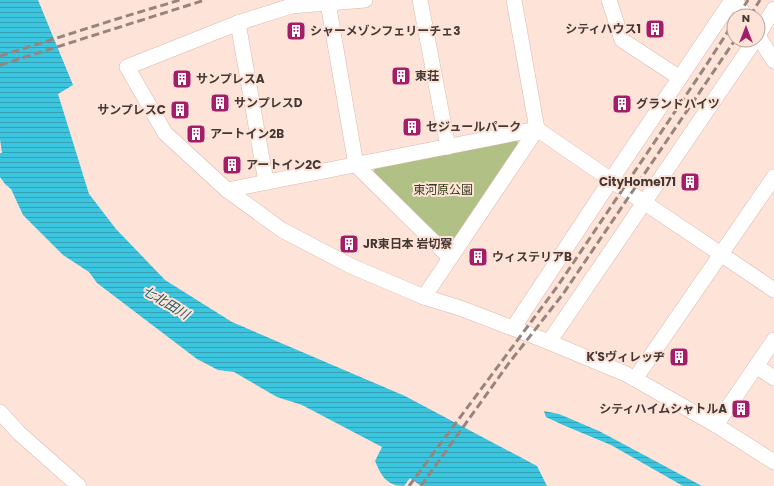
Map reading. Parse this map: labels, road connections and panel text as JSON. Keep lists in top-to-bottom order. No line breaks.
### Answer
{"water":["七北田川"],"parks":["東河原公園"],"places":{"building":["シティハウス1","シャーメゾンフェリーチェ3","東荘","サンプレスA","サンプレスD","グランドハイツ","サンプレスC","セジュールパーク","アートイン2B","アートイン2C","CityHome171","JR東日本 岩切寮","ウィステリアB","K'Sヴィレッヂ","シティハイムシャトルA"]},"north":"top"}
